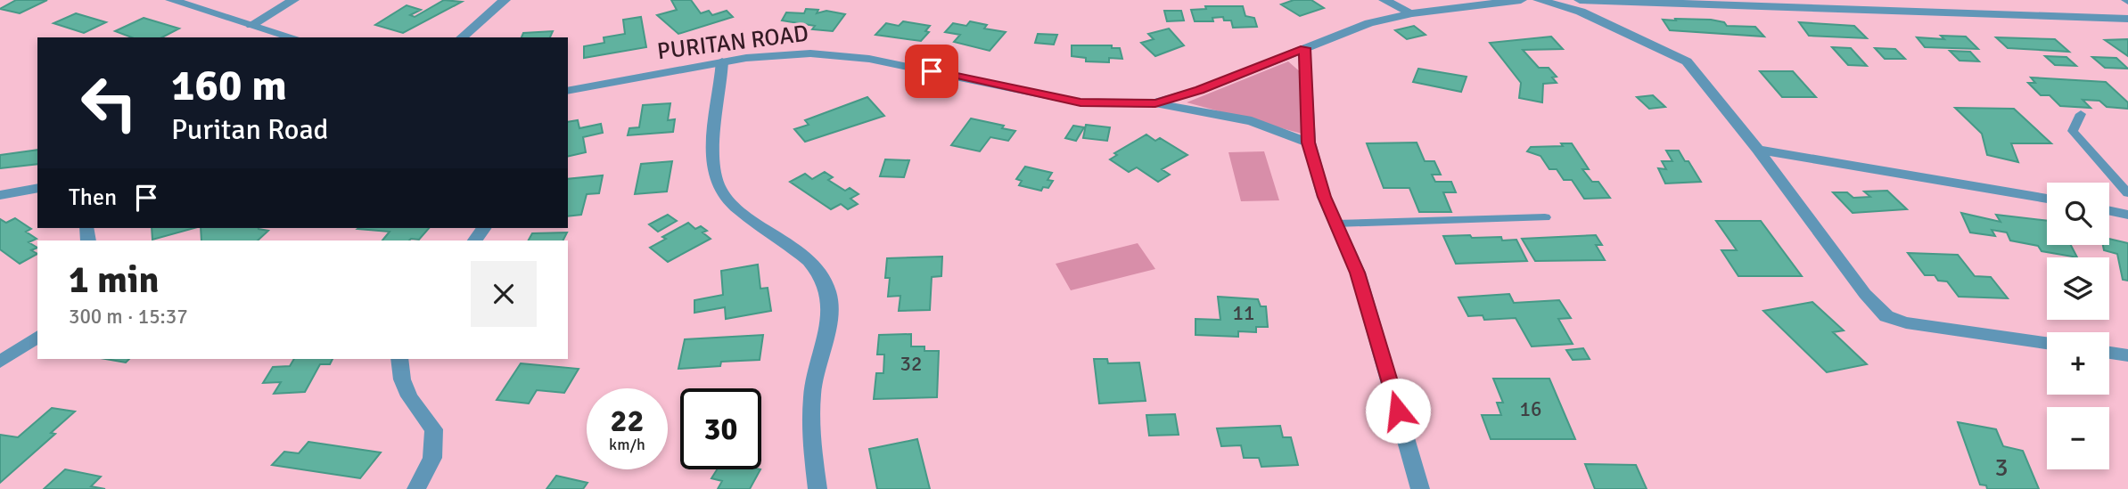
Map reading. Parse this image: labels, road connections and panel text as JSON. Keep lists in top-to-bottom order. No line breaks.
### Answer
{"streets":{"street":["PURITAN ROAD"]},"house_numbers":["11","32","16","3"],"page":{"turn":["160 m","Puritan Road"],"then":"Then","map_buttons":["+","−"],"heading":["1 min","300 m · 15:37"],"speed":"22 km/h","limit":"30"}}
